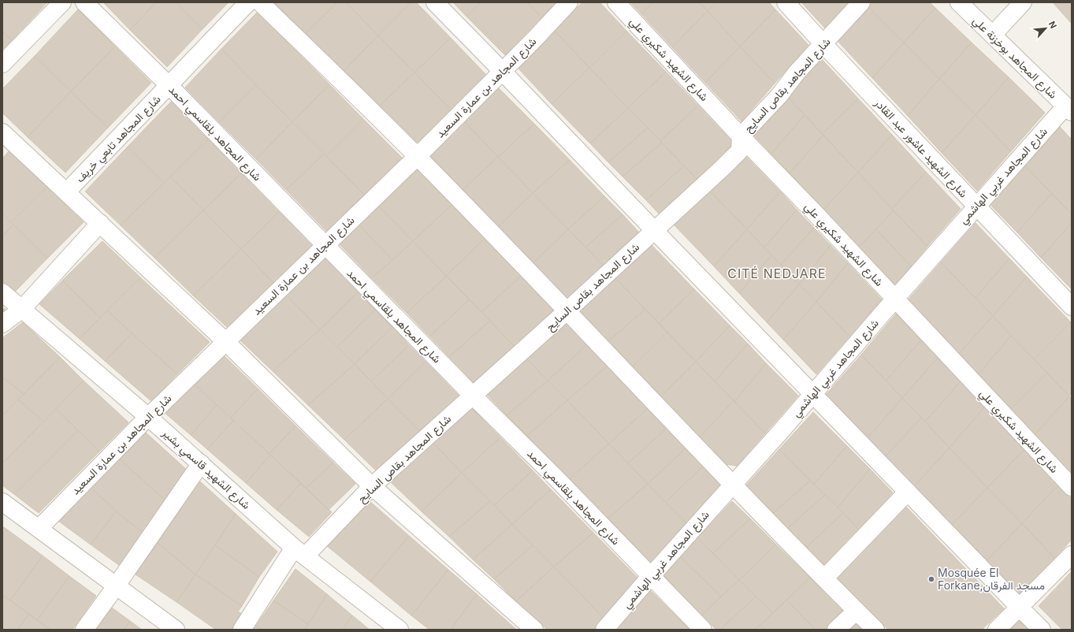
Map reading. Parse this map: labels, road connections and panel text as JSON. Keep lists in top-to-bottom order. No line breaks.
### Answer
{"streets":{"street":["شارع المجاهد بوخزنة علي","شارع الشهيد شكيري علي","شارع المجاهد بقاص السايح","شارع المجاهد بن عمارة السعيد","شارع المجاهد بلقاسمي احمد","شارع المجاهد تابعي خريف","شارع الشهيد عاشور عبد القادر","شارع المجاهد غربي الهاشمي","شارع الشهيد قاسمي بشير"]},"crossings":[["شارع المجاهد بوخزنة علي","شارع المجاهد غربي الهاشمي"],["شارع الشهيد شكيري علي","شارع المجاهد بقاص السايح"],["شارع الشهيد شكيري علي","شارع المجاهد غربي الهاشمي"],["شارع المجاهد بقاص السايح","شارع المجاهد بلقاسمي احمد"],["شارع المجاهد بقاص السايح","شارع الشهيد عاشور عبد القادر"],["شارع المجاهد بقاص السايح","شارع الشهيد قاسمي بشير"],["شارع المجاهد بن عمارة السعيد","شارع المجاهد بلقاسمي احمد"],["شارع المجاهد بن عمارة السعيد","شارع الشهيد قاسمي بشير"],["شارع المجاهد بلقاسمي احمد","شارع المجاهد تابعي خريف"],["شارع المجاهد بلقاسمي احمد","شارع المجاهد غربي الهاشمي"],["شارع الشهيد عاشور عبد القادر","شارع المجاهد غربي الهاشمي"]],"districts":["CITÉ NEDJARE"],"places":["Mosquée El Forkane,مسجد الفرقان"],"north":"top right"}
